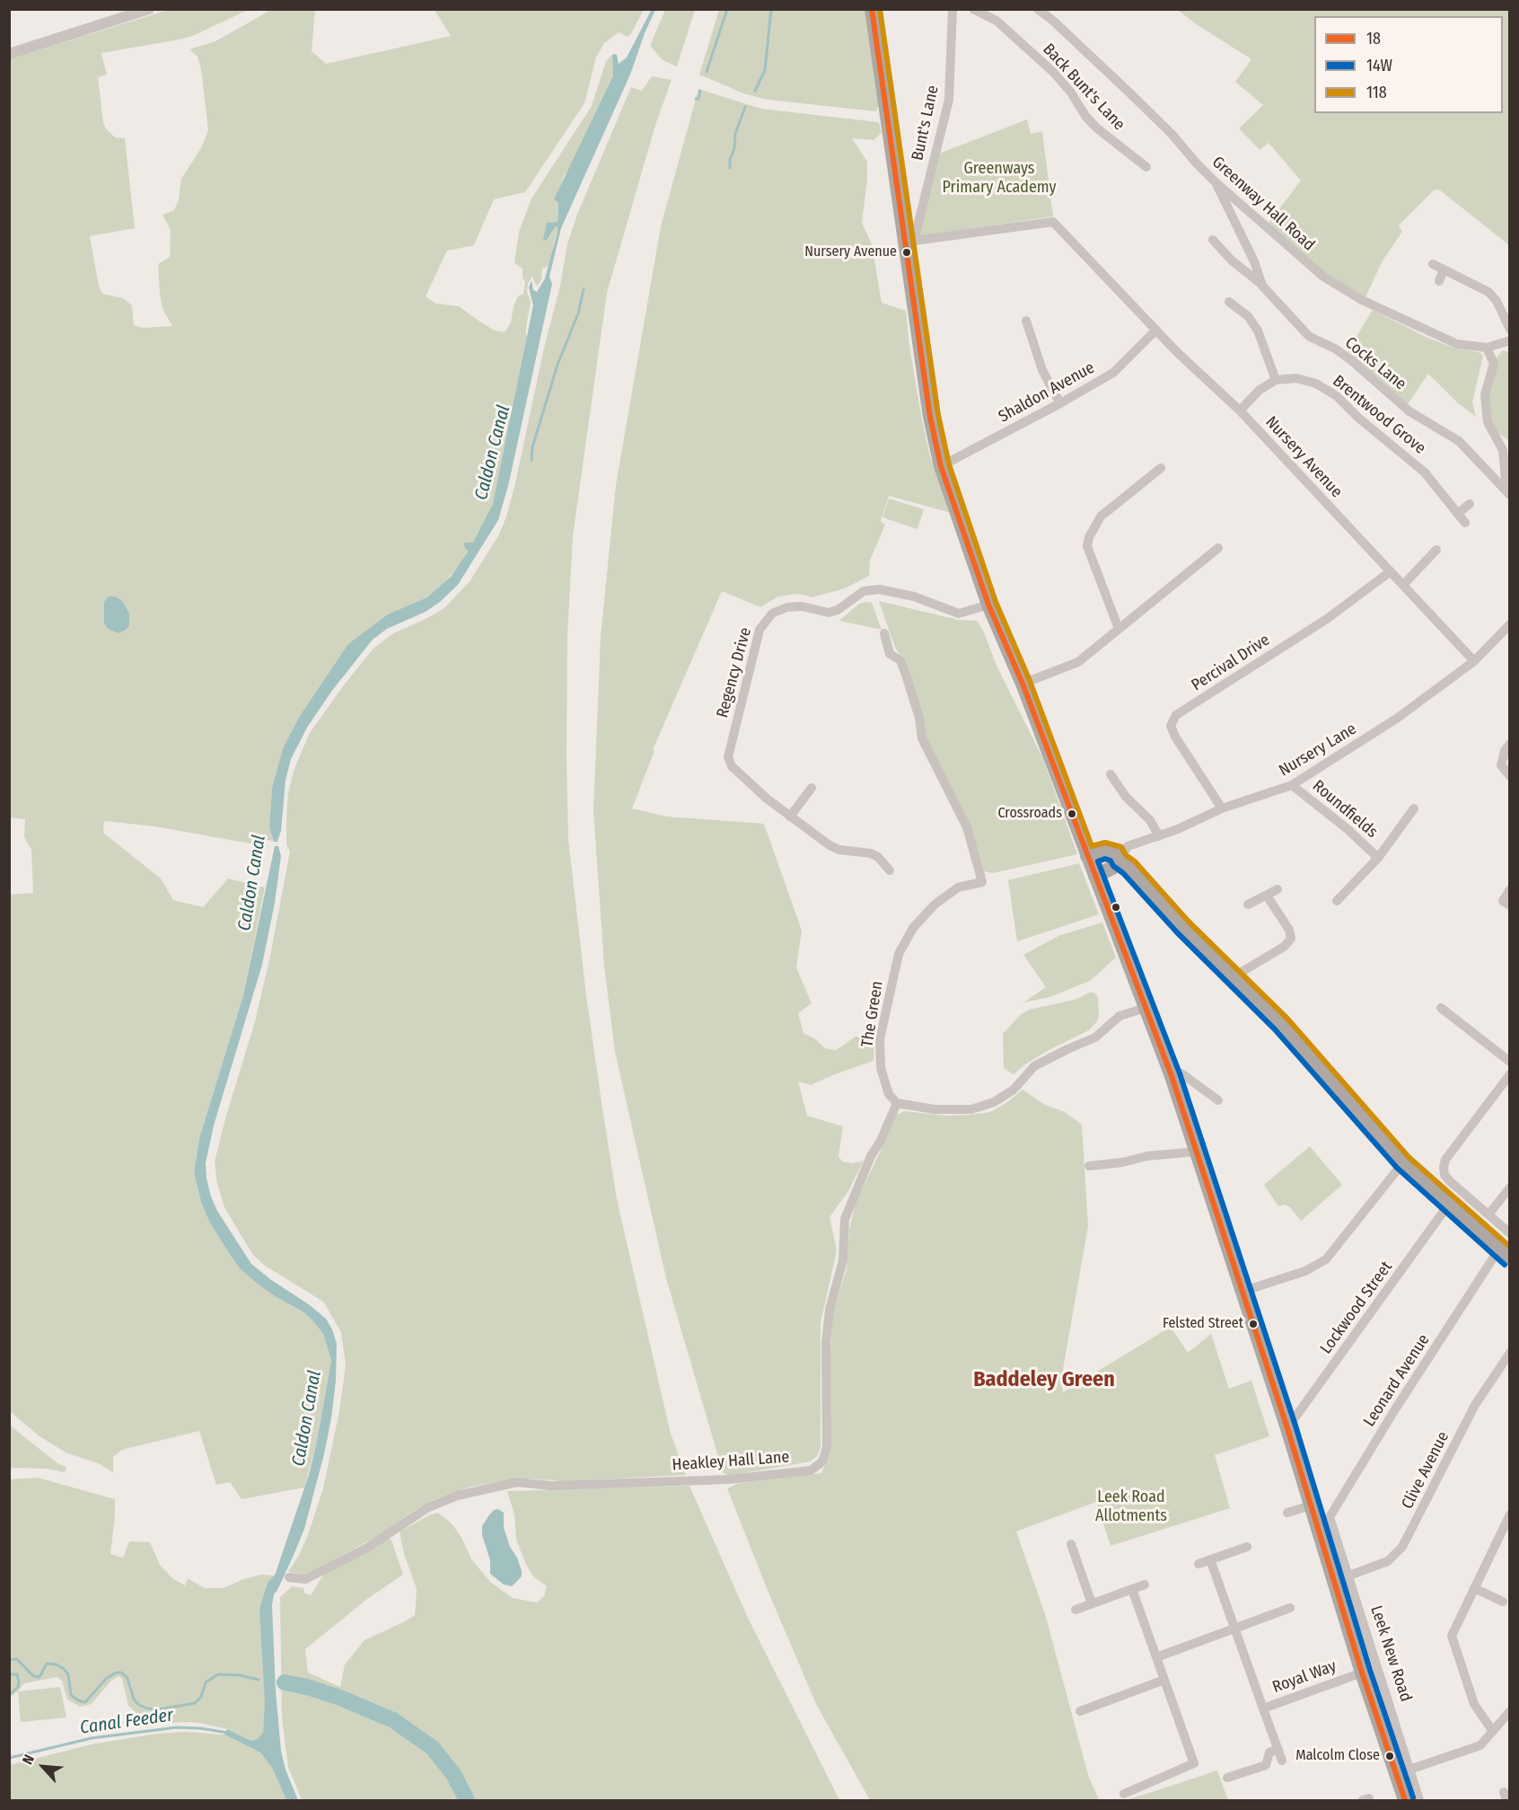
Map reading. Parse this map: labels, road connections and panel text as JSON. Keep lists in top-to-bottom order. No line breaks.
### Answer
{"streets":{"highway":["Leek New Road"],"street":["Back Bunt's Lane","Bunt's Lane","Greenway Hall Road","Cocks Lane","Shaldon Avenue","Brentwood Grove","Nursery Avenue","Percival Drive","Regency Drive","Nursery Lane","Roundfields","The Green","Lockwood Street","Leonard Avenue","Heakley Hall Lane","Clive Avenue","Royal Way"]},"crossings":[["Bunt's Lane","Nursery Avenue"],["Bunt's Lane","Leek New Road"],["Greenway Hall Road","Cocks Lane"],["Shaldon Avenue","Nursery Avenue"],["Shaldon Avenue","Leek New Road"],["Nursery Avenue","Percival Drive"],["Nursery Avenue","Nursery Lane"],["Nursery Avenue","Leek New Road"],["Percival Drive","Nursery Lane"],["Regency Drive","Leek New Road"],["Nursery Lane","Roundfields"],["The Green","Heakley Hall Lane"],["Lockwood Street","Leek New Road"],["Leonard Avenue","Leek New Road"],["Clive Avenue","Leek New Road"],["Leek New Road","Royal Way"]],"districts":["Baddeley Green"],"water":["Caldon Canal","Canal Feeder"],"parks":["Greenways Primary Academy","Leek Road Allotments"],"places":["Nursery Avenue","Crossroads","Felsted Street","Malcolm Close"],"lines":["transit line 18","transit line 118","transit line 14W"],"legend":["18","14W","118"],"north":"top left"}
